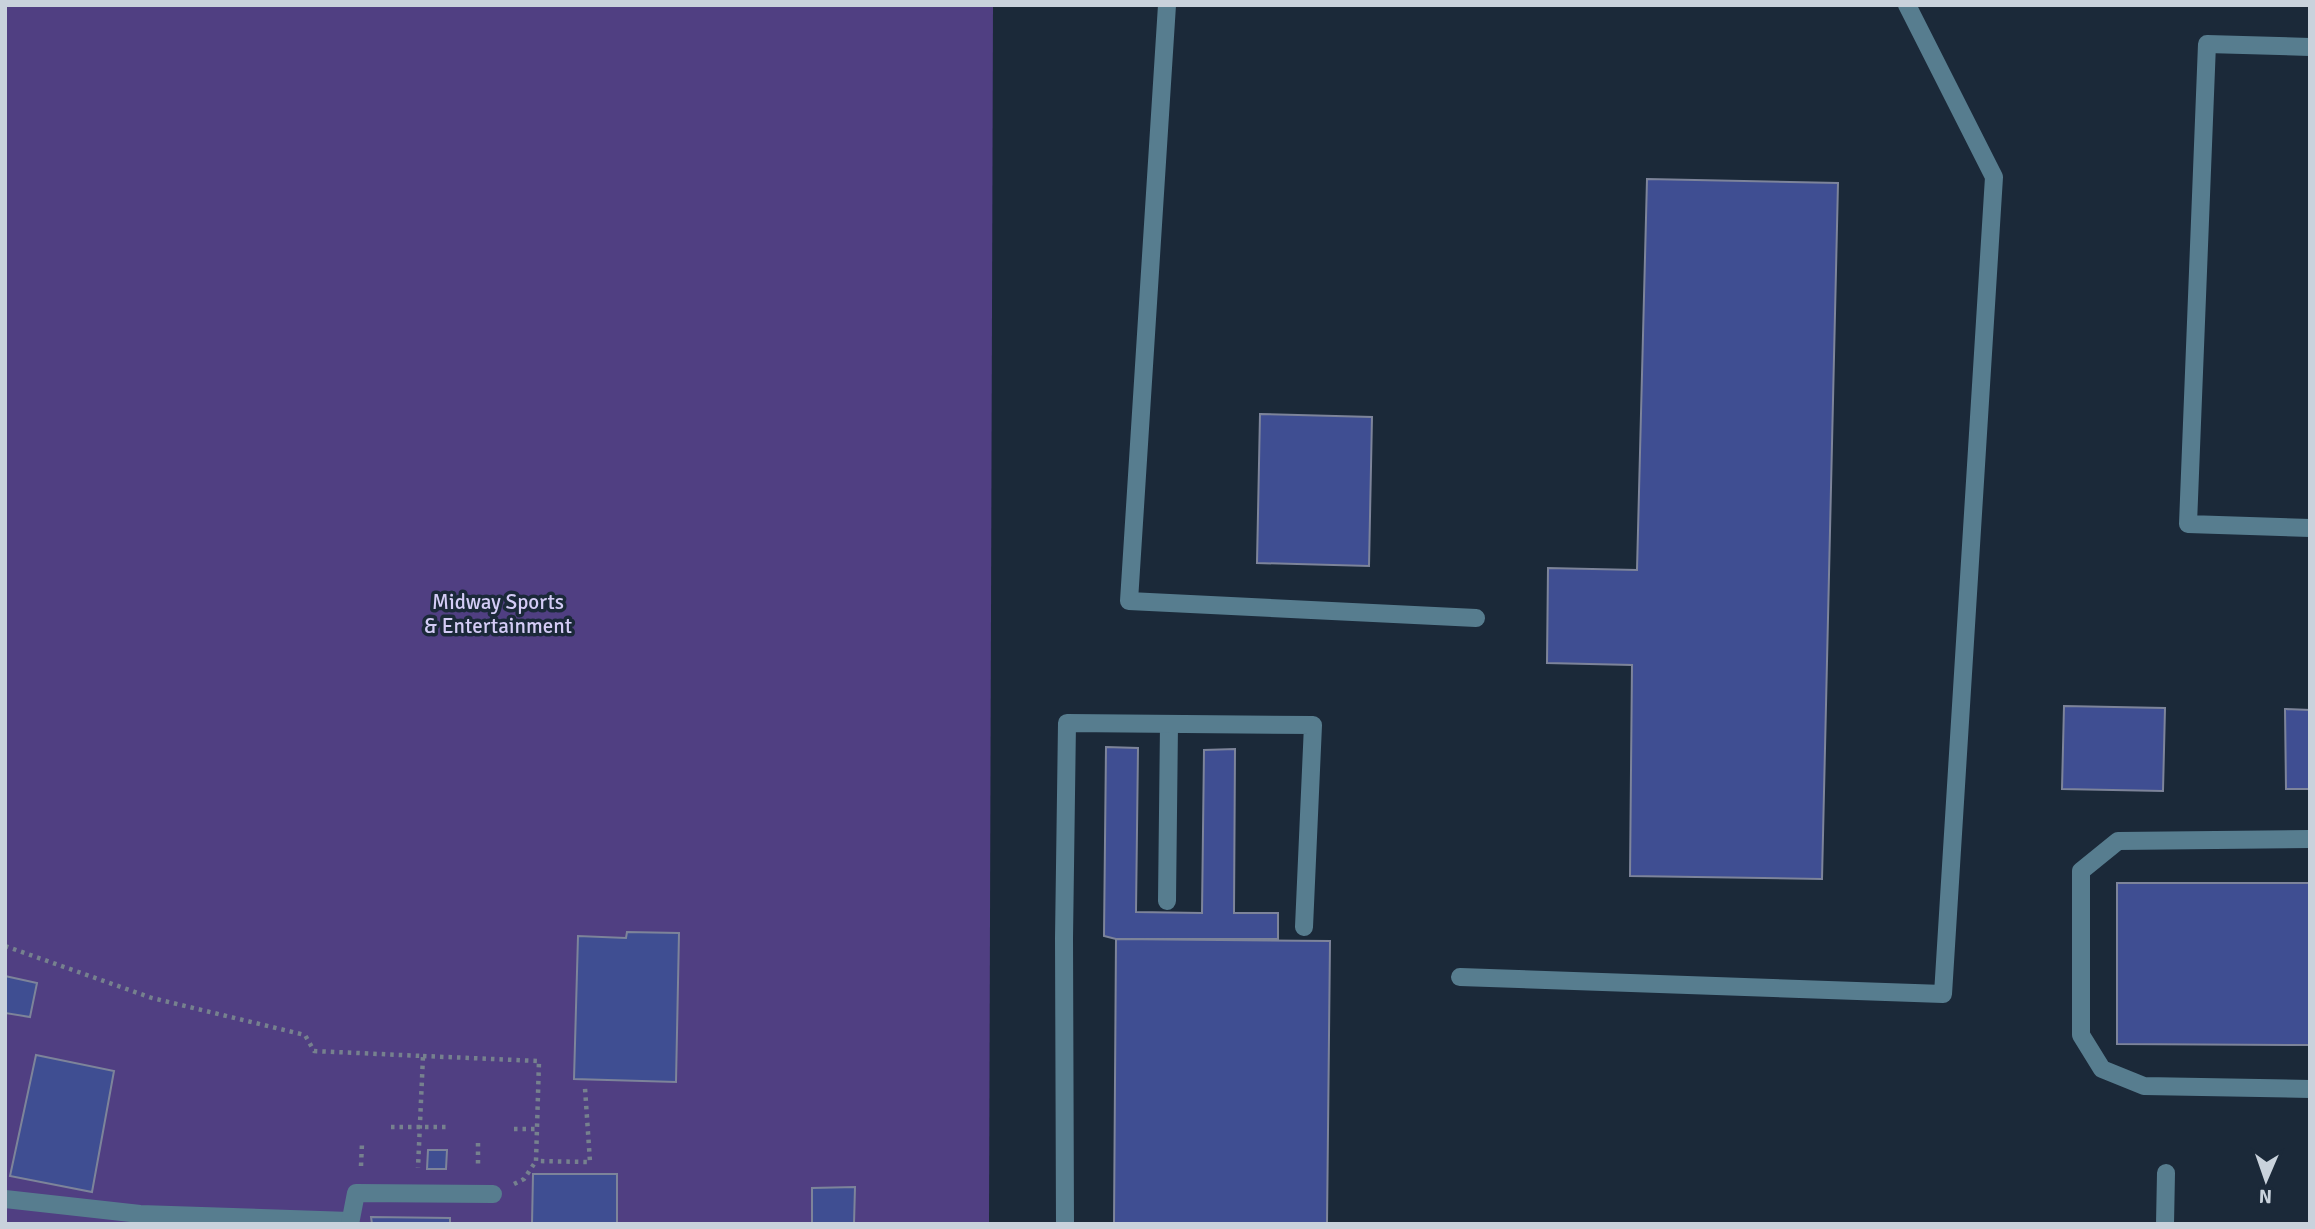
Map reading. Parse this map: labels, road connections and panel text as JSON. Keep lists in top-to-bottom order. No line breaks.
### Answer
{"parks":["Midway Sports & Entertainment"],"north":"bottom"}
